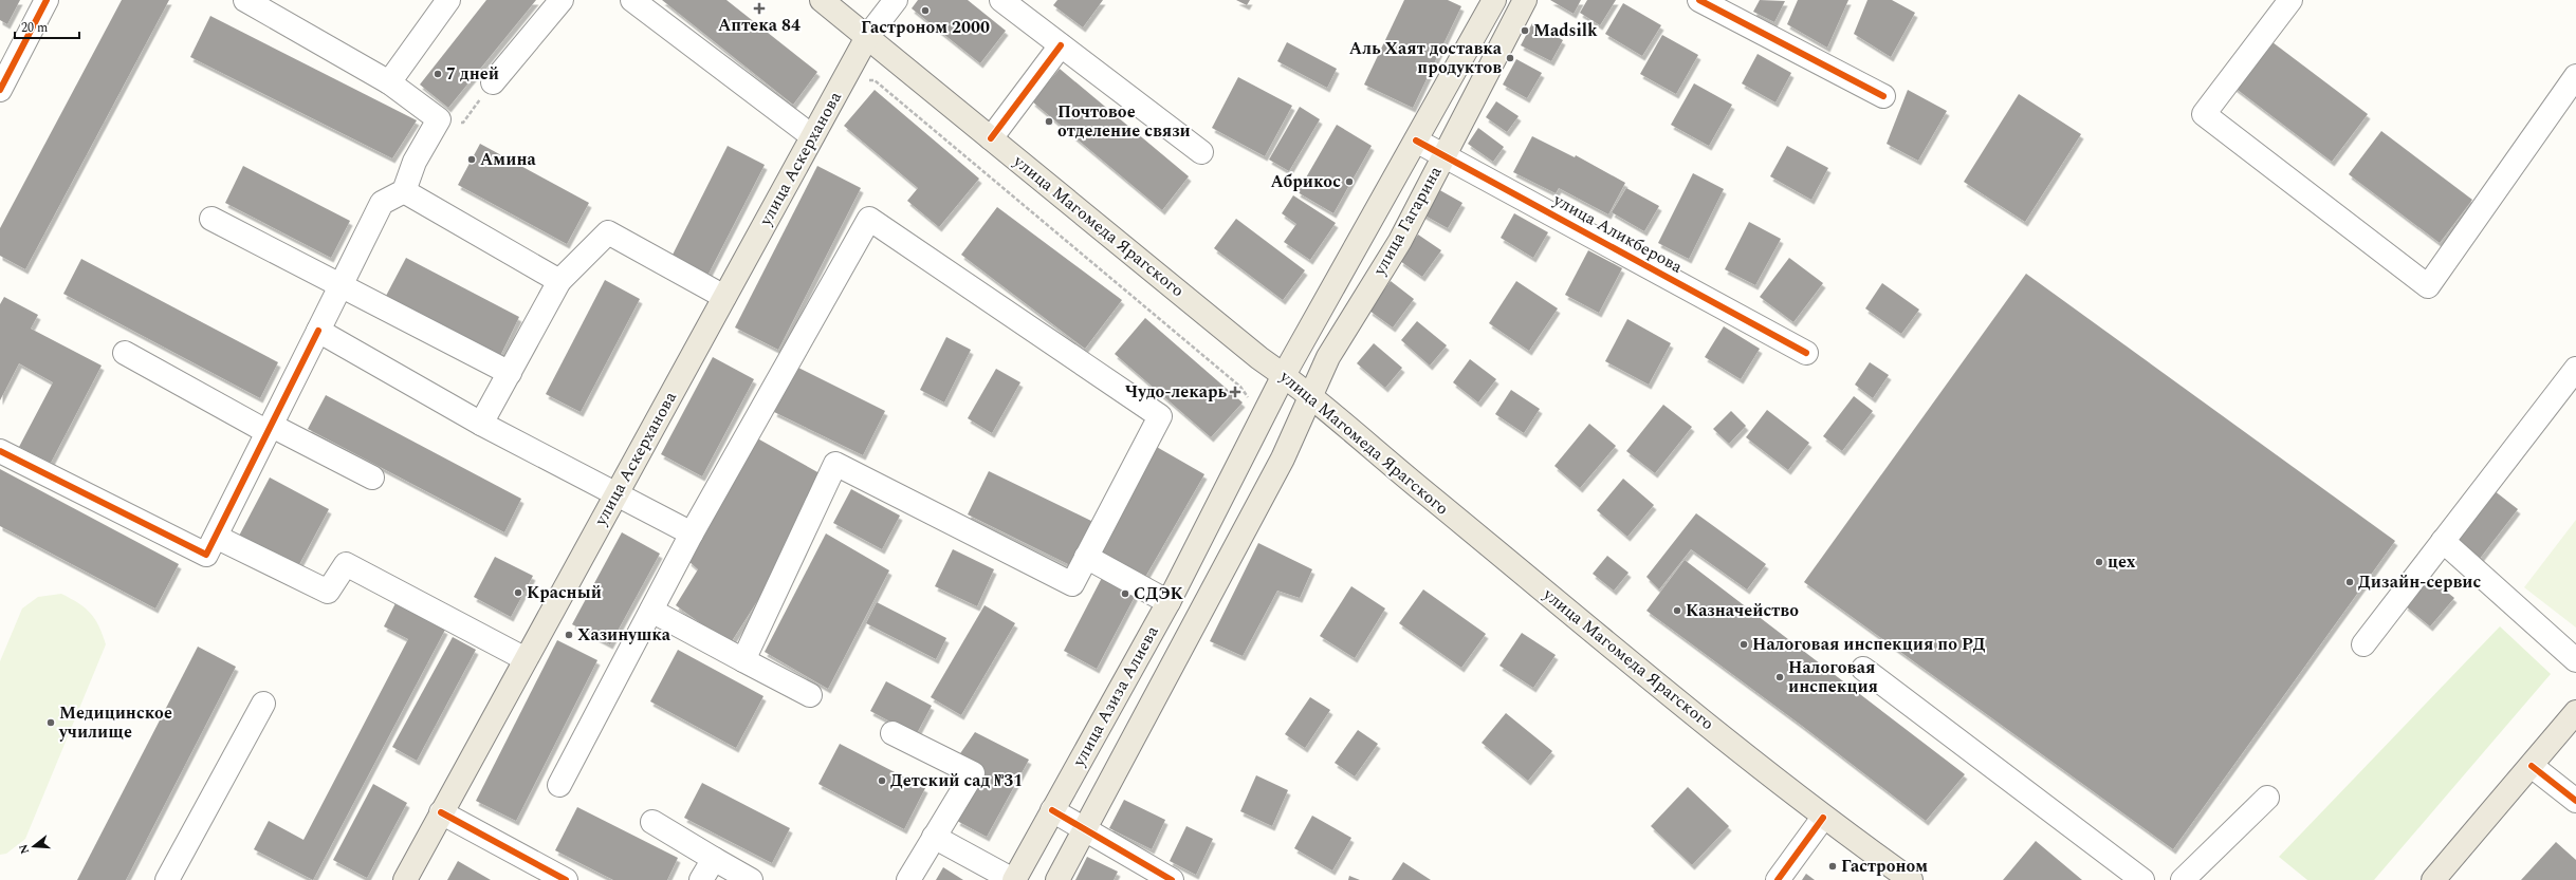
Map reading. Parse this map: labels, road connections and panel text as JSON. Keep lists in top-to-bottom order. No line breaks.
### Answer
{"streets":{"main road":["улица Аскерханова","улица Гагарина","улица Магомеда Ярагского","улица Азиза Алиева"],"street":["улица Аликберова"]},"crossings":[["улица Аскерханова","улица Магомеда Ярагского"],["улица Гагарина","улица Магомеда Ярагского"],["улица Гагарина","улица Аликберова"],["улица Гагарина","улица Азиза Алиева"],["улица Магомеда Ярагского","улица Азиза Алиева"]],"places":{"health":["Аптека 84","Чудо-лекарь"],"other":["Гастроном 2000","Madsilk","Аль Хаят доставка продуктов","7 дней","Почтовое отделение связи","Амина","Абрикос","цех","Дизайн-сервис","Красный","СДЭК","Казначейство","Хазинушка","Налоговая инспекция по РД","Налоговая инспекция","Медицинское училище","Детский сад №31","Гастроном"]},"scale_bar":"20 m","north":"left"}
